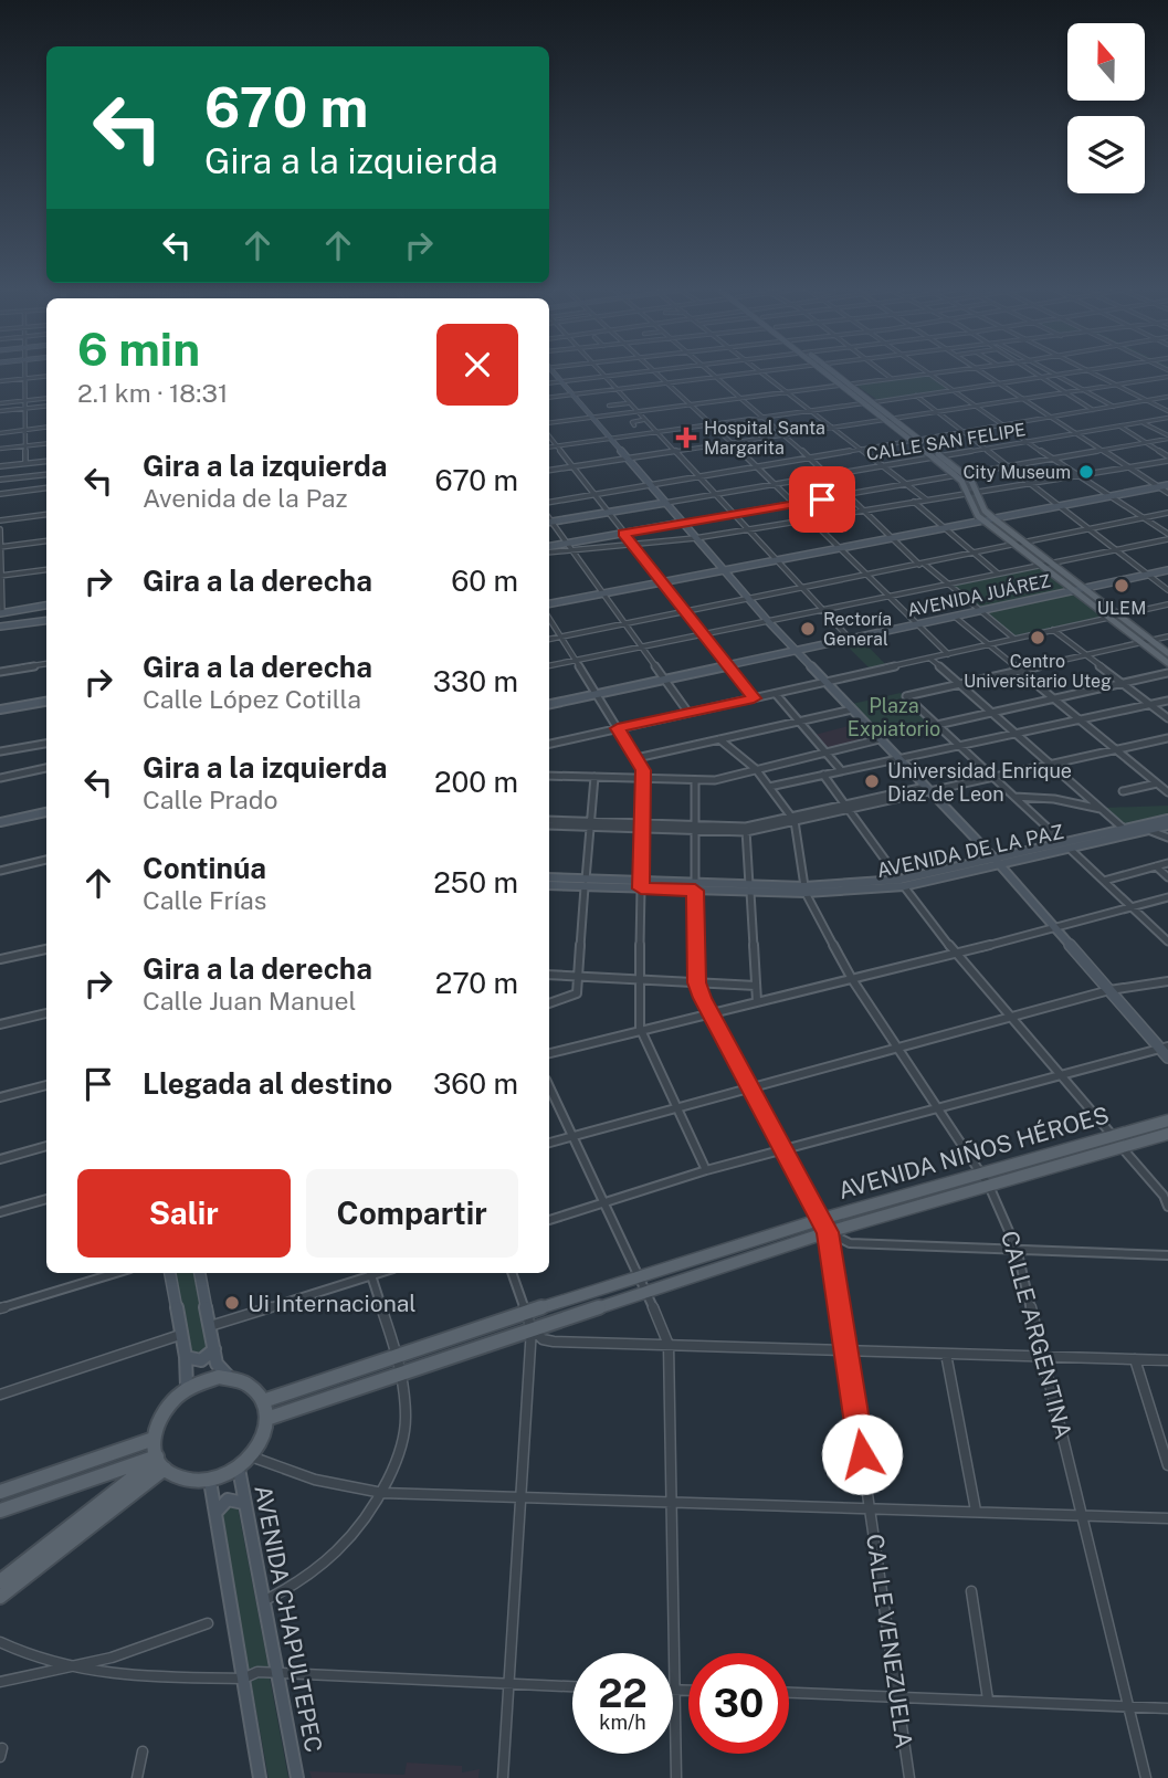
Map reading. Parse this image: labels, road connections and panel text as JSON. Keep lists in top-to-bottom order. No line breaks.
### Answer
{"streets":{"main road":["CALLE SAN FELIPE","AVENIDA JUÁREZ","AVENIDA DE LA PAZ","AVENIDA NIÑOS HÉROES","AVENIDA CHAPULTEPEC"],"street":["CALLE ARGENTINA","CALLE VENEZUELA"]},"crossings":[["AVENIDA DE LA PAZ","CALLE ARGENTINA"],["AVENIDA DE LA PAZ","CALLE VENEZUELA"],["AVENIDA NIÑOS HÉROES","CALLE ARGENTINA"],["AVENIDA NIÑOS HÉROES","AVENIDA CHAPULTEPEC"],["AVENIDA NIÑOS HÉROES","CALLE VENEZUELA"]],"parks":["Plaza Expiatorio"],"places":{"health":["Hospital Santa Margarita"],"other":["City Museum","ULEM","Rectoría General","Centro Universitario Uteg","Universidad Enrique Diaz de Leon","Ui Internacional"]},"north":"top","page":{"turn":["670 m","Gira a la izquierda"],"heading":["6 min","2.1 km · 18:31"],"list":[{"name":"Gira a la izquierda","note":"Avenida de la Paz","value":"670 m"},{"name":"Gira a la derecha","value":"60 m"},{"name":"Gira a la derecha","note":"Calle López Cotilla","value":"330 m"},{"name":"Gira a la izquierda","note":"Calle Prado","value":"200 m"},{"name":"Continúa","note":"Calle Frías","value":"250 m"},{"name":"Gira a la derecha","note":"Calle Juan Manuel","value":"270 m"},{"name":"Llegada al destino","value":"360 m"}],"buttons":["Salir","Compartir"],"speed":"22 km/h","limit":"30"}}
